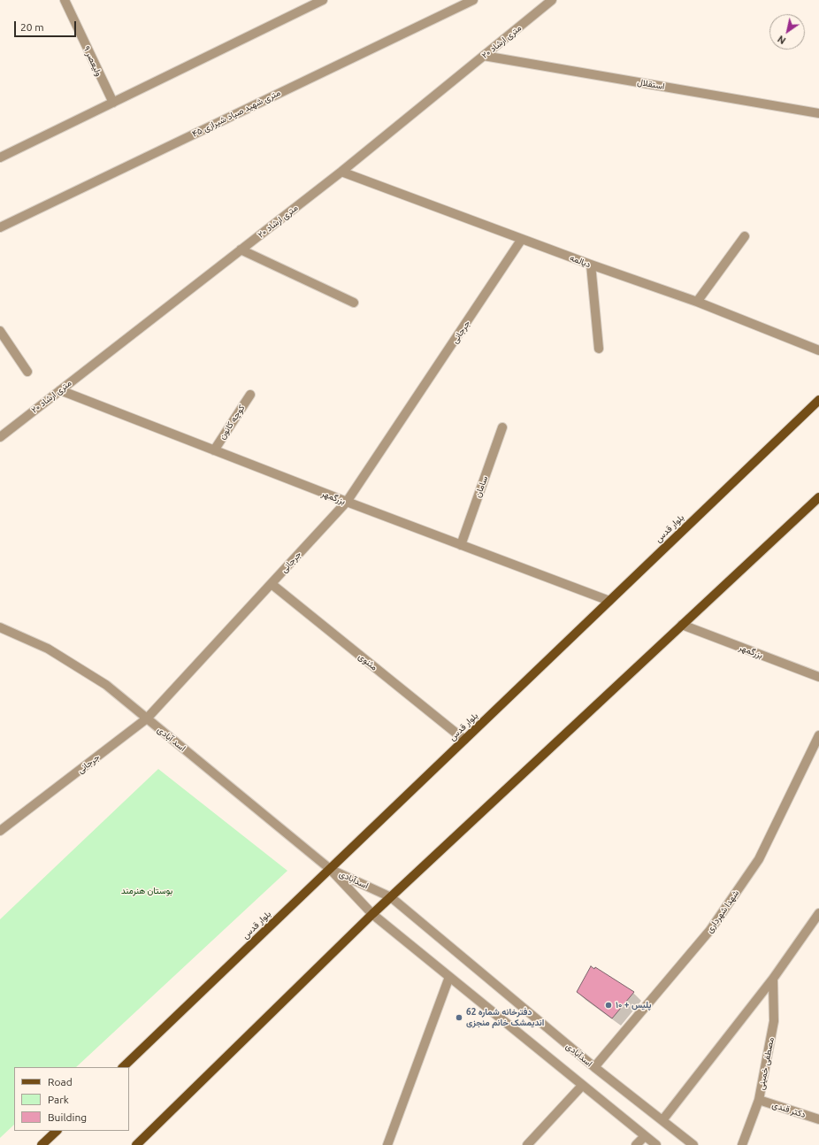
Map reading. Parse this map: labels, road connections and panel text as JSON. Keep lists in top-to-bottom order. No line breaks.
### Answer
{"streets":{"main road":["بلوار قدس"],"street":["۲۰ متری ارشاد","ولیعصر ۹","استقلال","۴۵ متری شهید صیاد شیرازی","دیالمه","جرجانی","کوچه کانون","سامان","بزرگمهر","مثنوی","اسد آبادی","اسدآبادی","شهدا شهرداری","مصطفی خمینی","دکتر قندی"]},"crossings":[["۲۰ متری ارشاد","استقلال"],["۲۰ متری ارشاد","دیالمه"],["۲۰ متری ارشاد","بزرگمهر"],["دیالمه","جرجانی"],["جرجانی","بزرگمهر"],["جرجانی","مثنوی"],["جرجانی","اسد آبادی"],["کوچه کانون","بزرگمهر"],["سامان","بزرگمهر"],["بزرگمهر","بلوار قدس"],["بلوار قدس","مثنوی"],["بلوار قدس","اسد آبادی"],["بلوار قدس","اسدآبادی"],["اسد آبادی","اسدآبادی"],["اسدآبادی","شهدا شهرداری"],["مصطفی خمینی","دکتر قندی"]],"parks":["بوستان هنرمند"],"places":["پلیس + ۱۰","دفترخانه شماره 62 اندیمشک خانم منجزی"],"legend":["Road","Park","Building"],"scale_bar":"20 m","north":"bottom left"}
